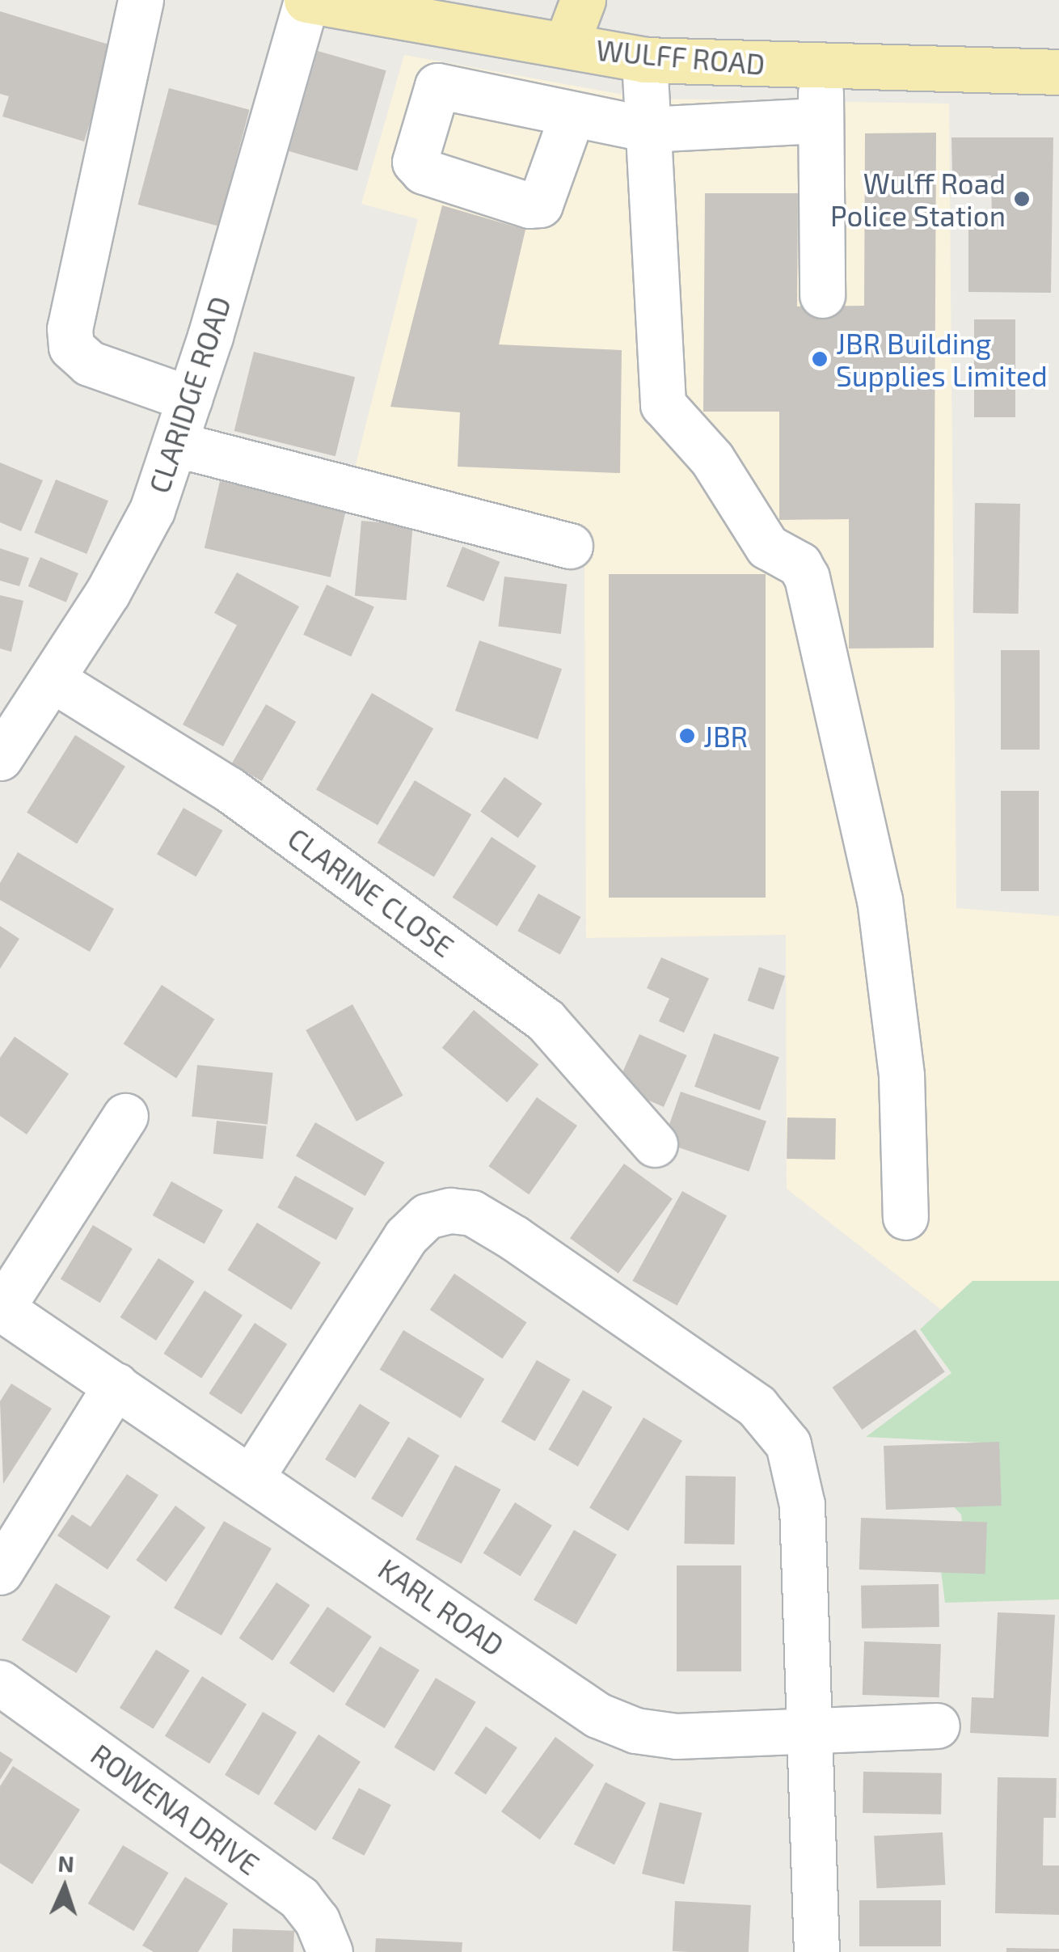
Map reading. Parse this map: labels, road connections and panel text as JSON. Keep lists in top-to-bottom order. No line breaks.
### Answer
{"streets":{"main road":["WULFF ROAD"],"street":["CLARIDGE ROAD","CLARINE CLOSE","KARL ROAD","ROWENA DRIVE"]},"crossings":[["WULFF ROAD","CLARIDGE ROAD"],["CLARIDGE ROAD","CLARINE CLOSE"]],"places":["Wulff Road Police Station","JBR Building Supplies Limited","JBR"],"north":"top"}
